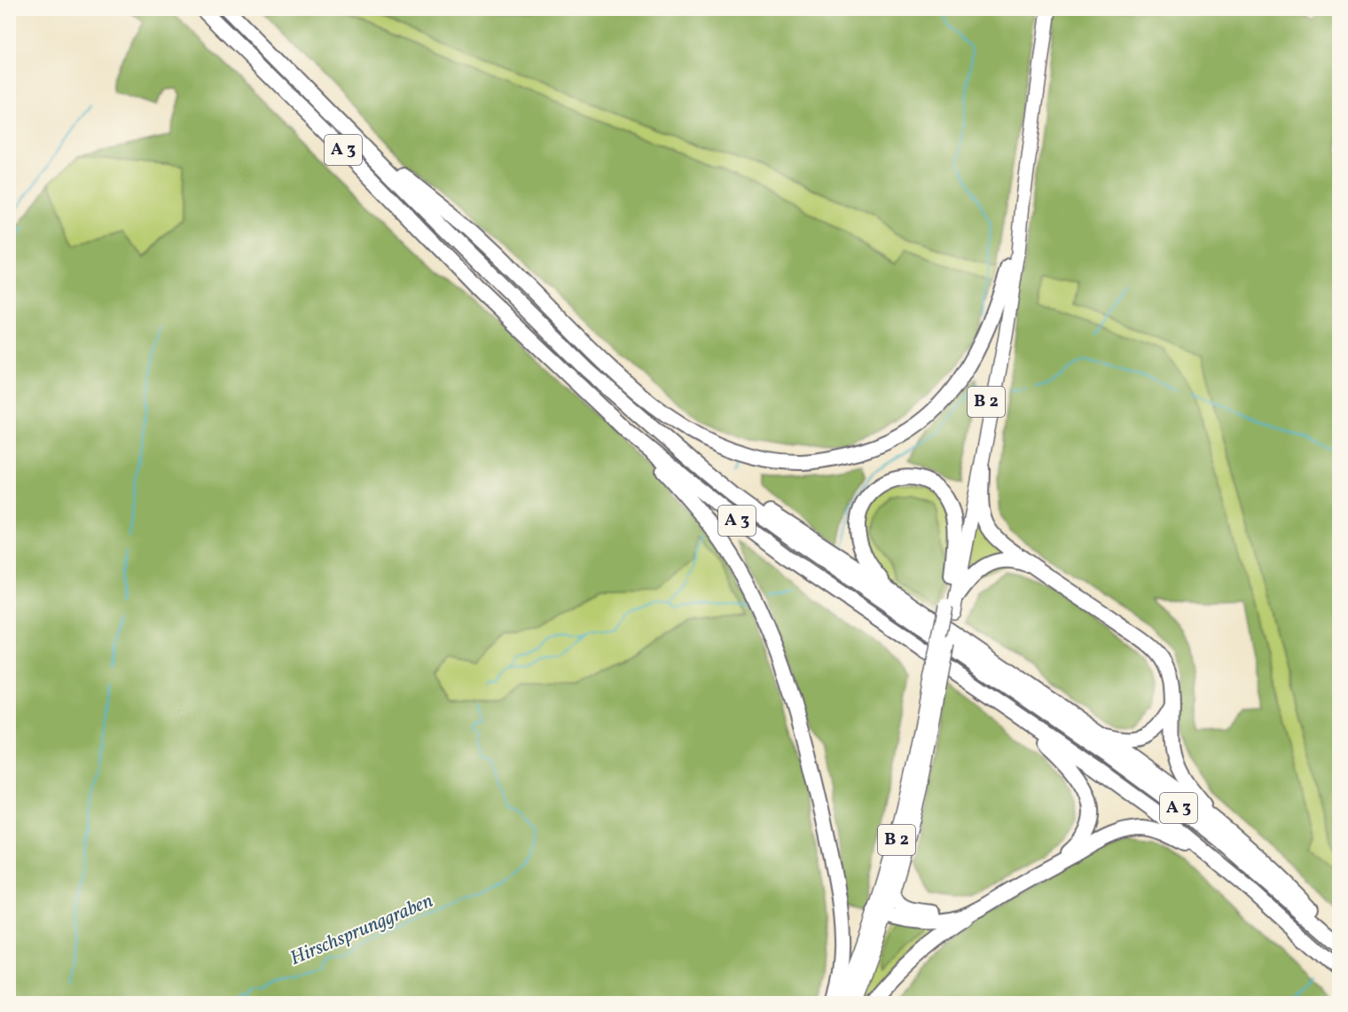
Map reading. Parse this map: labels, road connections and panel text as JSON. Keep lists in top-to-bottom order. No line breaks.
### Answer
{"streets":{"highway":["A 3"],"main road":["B 2"]},"water":["Hirschsprunggraben"]}
